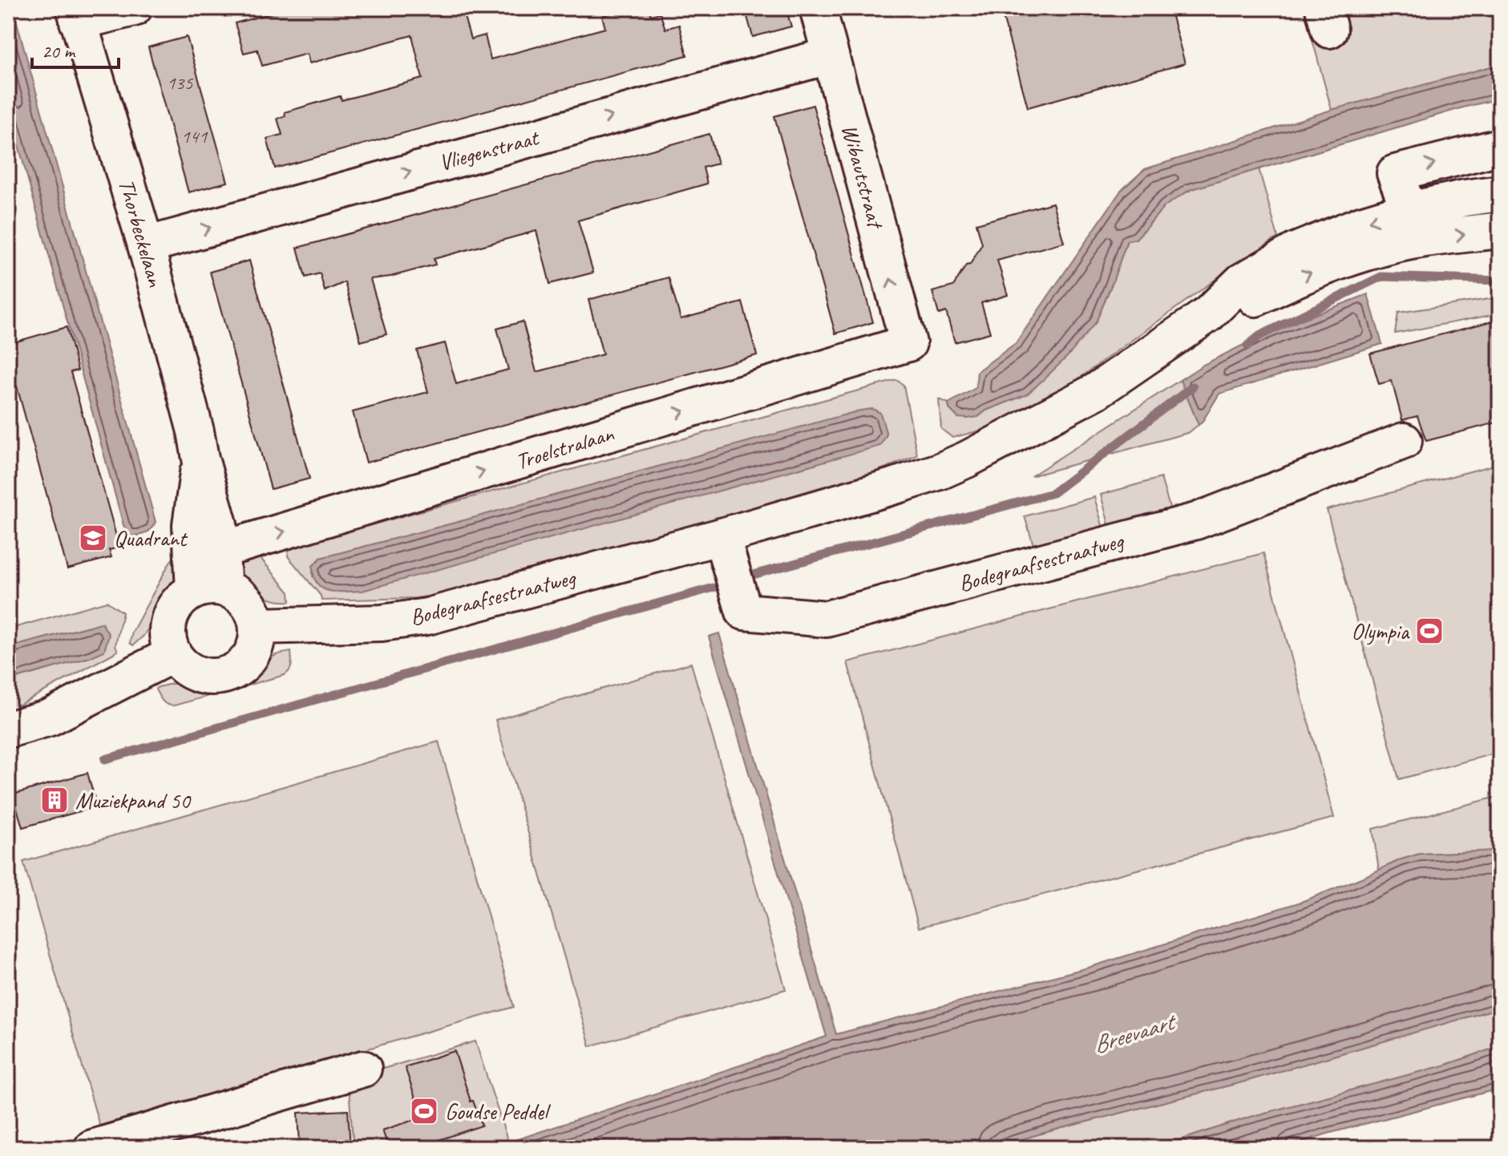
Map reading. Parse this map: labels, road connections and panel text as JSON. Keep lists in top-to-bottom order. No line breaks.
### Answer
{"streets":{"main road":["Vliegenstraat","Wibautstraat","Thorbeckelaan","Troelstralaan","Bodegraafsestraatweg"]},"crossings":[["Vliegenstraat","Wibautstraat"],["Vliegenstraat","Thorbeckelaan"],["Wibautstraat","Troelstralaan"],["Thorbeckelaan","Troelstralaan"],["Thorbeckelaan","Bodegraafsestraatweg"]],"one_way":["Vliegenstraat","Wibautstraat","Troelstralaan"],"water":["Breevaart"],"places":{"school or university":["Quadrant"],"sports":["Olympia","Goudse Peddel"],"building":["Muziekpand 50"]},"house_numbers":["135","141"],"scale_bar":"20 m"}
